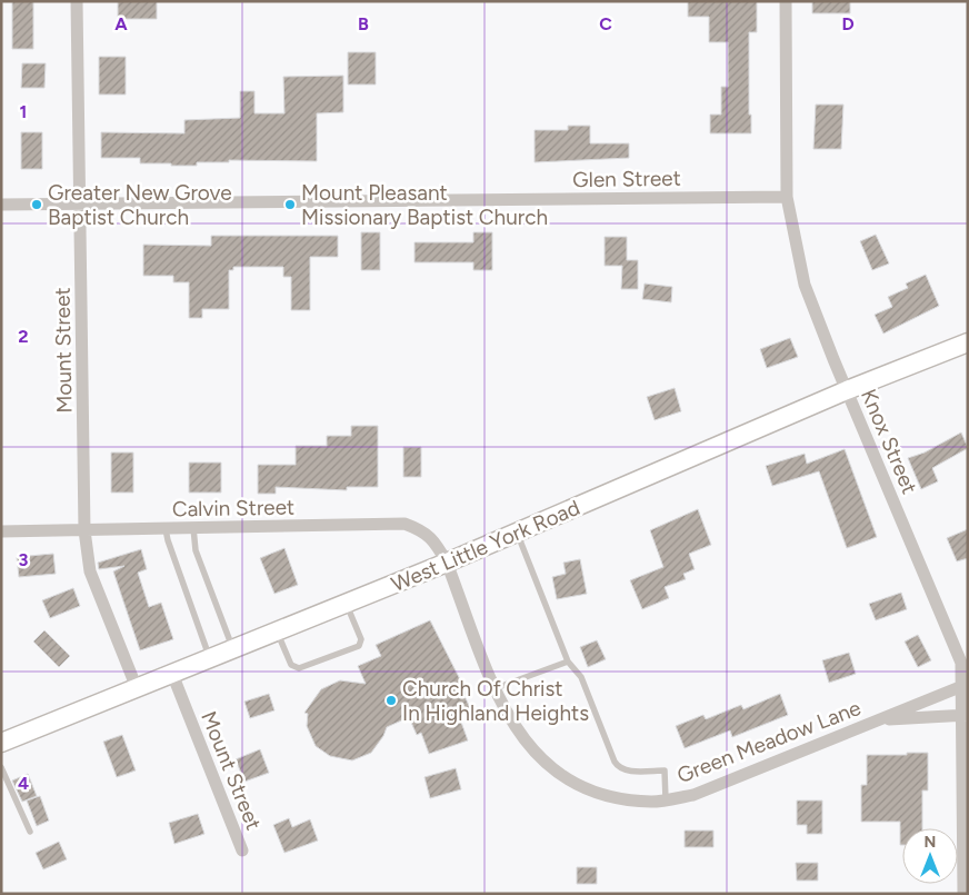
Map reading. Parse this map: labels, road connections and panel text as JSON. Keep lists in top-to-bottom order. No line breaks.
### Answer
{"streets":{"street":["Glen Street","Mount Street","Knox Street","Calvin Street","West Little York Road","Green Meadow Lane"]},"crossings":[["Glen Street","Mount Street"],["Glen Street","Knox Street"],["Mount Street","Calvin Street"],["Mount Street","West Little York Road"],["Knox Street","West Little York Road"],["Knox Street","Green Meadow Lane"],["Calvin Street","West Little York Road"],["Calvin Street","Green Meadow Lane"],["West Little York Road","Green Meadow Lane"]],"places":["Greater New Grove Baptist Church","Mount Pleasant Missionary Baptist Church","Church Of Christ In Highland Heights"],"north":"top","grid":{"columns":["A","B","C","D"],"rows":["1","2","3","4"]}}
